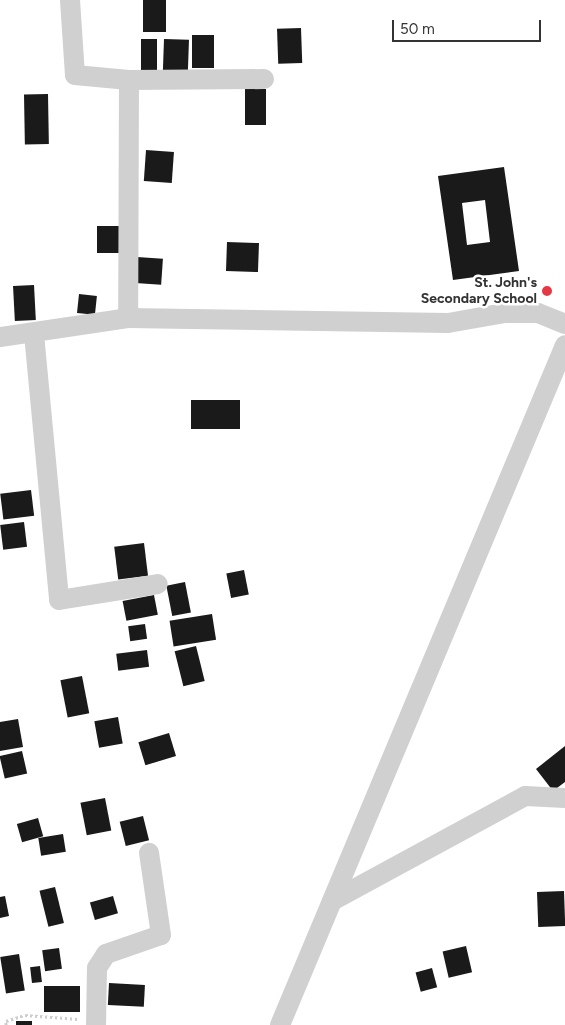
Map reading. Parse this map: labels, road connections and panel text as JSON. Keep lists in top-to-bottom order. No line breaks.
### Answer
{"places":["St. John's Secondary School"],"scale_bar":"50 m"}
